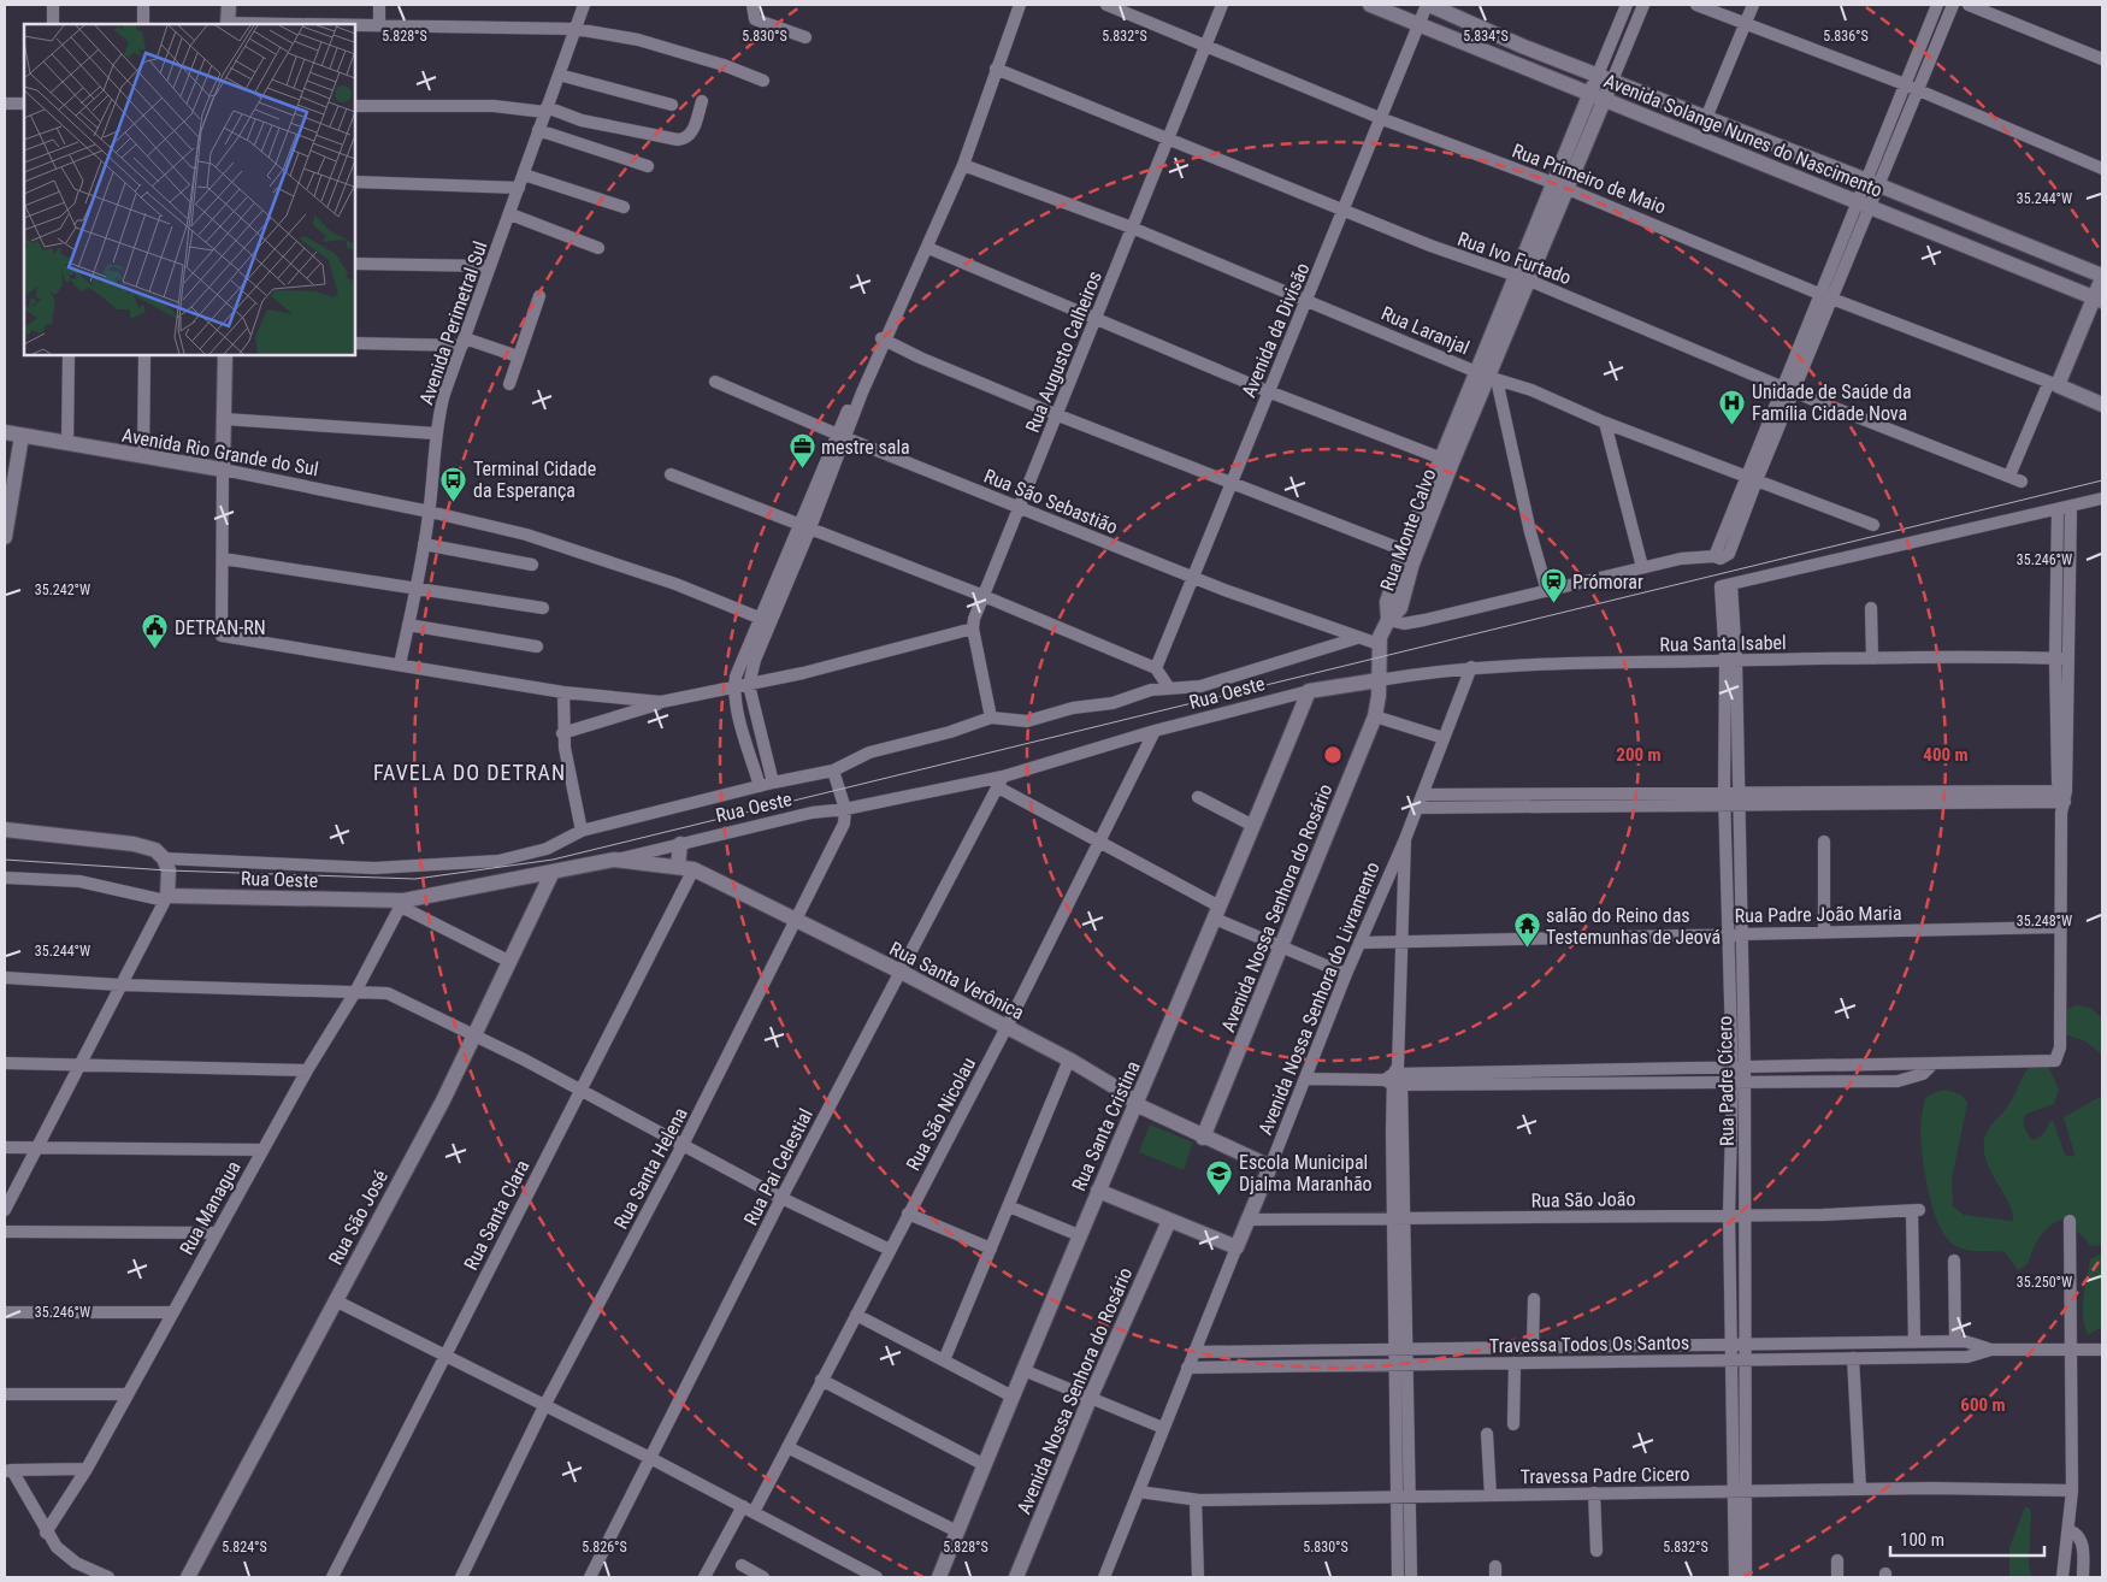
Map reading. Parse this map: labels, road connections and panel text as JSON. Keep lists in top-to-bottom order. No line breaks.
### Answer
{"streets":{"main road":["Avenida Solange Nunes do Nascimento","Avenida Rio Grande do Sul","Rua Monte Calvo","Rua Oeste","Avenida Nossa Senhora do Rosário","Rua Santa Verônica","Avenida Nossa Senhora do Livramento","Rua Santa Cristina","Rua São José"],"street":["Rua Primeiro de Maio","Rua Ivo Furtado","Avenida Perimetral Sul","Avenida da Divisão","Rua Laranjal","Rua Augusto Calheiros","Rua São Sebastião","Rua Santa Isabel","Rua Padre João Maria","Rua Padre Cícero","Rua São Nicolau","Rua Pai Celestial","Rua Santa Helena","Rua São João","Rua Managua","Rua Santa Clara","Travessa Todos Os Santos","Travessa Padre Cicero"]},"crossings":[["Avenida Solange Nunes do Nascimento","Avenida da Divisão"],["Avenida Solange Nunes do Nascimento","Rua Monte Calvo"],["Rua Primeiro de Maio","Rua Ivo Furtado"],["Rua Primeiro de Maio","Avenida da Divisão"],["Rua Primeiro de Maio","Rua Augusto Calheiros"],["Rua Primeiro de Maio","Rua Monte Calvo"],["Rua Ivo Furtado","Avenida da Divisão"],["Rua Ivo Furtado","Rua Augusto Calheiros"],["Rua Ivo Furtado","Rua Monte Calvo"],["Avenida Perimetral Sul","Avenida Rio Grande do Sul"],["Avenida da Divisão","Rua Laranjal"],["Avenida da Divisão","Rua São Sebastião"],["Avenida da Divisão","Rua Oeste"],["Rua Laranjal","Rua Augusto Calheiros"],["Rua Laranjal","Rua Monte Calvo"],["Rua Augusto Calheiros","Rua São Sebastião"],["Rua Augusto Calheiros","Rua Oeste"],["Rua São Sebastião","Rua Oeste"],["Rua São Sebastião","Avenida Nossa Senhora do Rosário"],["Rua Monte Calvo","Avenida Nossa Senhora do Rosário"],["Rua Santa Isabel","Rua Oeste"],["Rua Santa Isabel","Avenida Nossa Senhora do Rosário"],["Rua Santa Isabel","Avenida Nossa Senhora do Livramento"],["Rua Santa Isabel","Rua Padre Cícero"],["Rua Oeste","Avenida Nossa Senhora do Rosário"],["Rua Oeste","Rua Santa Verônica"],["Rua Oeste","Rua São Nicolau"],["Rua Oeste","Rua Santa Cristina"],["Rua Oeste","Rua Pai Celestial"],["Rua Oeste","Rua Santa Helena"],["Rua Oeste","Rua Managua"],["Rua Oeste","Rua São José"],["Avenida Nossa Senhora do Rosário","Rua Santa Verônica"],["Rua Padre João Maria","Avenida Nossa Senhora do Livramento"],["Rua Padre João Maria","Rua Padre Cícero"],["Rua Santa Verônica","Avenida Nossa Senhora do Livramento"],["Rua Santa Verônica","Rua São Nicolau"],["Rua Santa Verônica","Rua Santa Cristina"],["Rua Santa Verônica","Rua Pai Celestial"],["Rua Santa Verônica","Rua Santa Helena"],["Rua Santa Verônica","Rua Santa Clara"],["Avenida Nossa Senhora do Livramento","Rua São João"],["Avenida Nossa Senhora do Livramento","Travessa Todos Os Santos"],["Avenida Nossa Senhora do Livramento","Travessa Padre Cicero"],["Rua Padre Cícero","Rua São João"],["Rua Padre Cícero","Travessa Todos Os Santos"],["Rua Padre Cícero","Travessa Padre Cicero"],["Rua São João","Travessa Todos Os Santos"]],"districts":["FAVELA DO DETRAN"],"places":{"hospital":["Unidade de Saúde da Família Cidade Nova"],"office":["mestre sala"],"bus stop":["Terminal Cidade da Esperança"],"station":["Prómorar"],"public building":["DETRAN-RN"],"temple":["salão do Reino das Testemunhas de Jeová"],"school or university":["Escola Municipal Djalma Maranhão"]},"scale_bar":"100 m","coordinates":["5.828°S","5.830°S","5.832°S","5.834°S","5.836°S","35.244°W","35.246°W","35.242°W","35.248°W","35.250°W","5.824°S","5.826°S"],"rings":["200 m","400 m","600 m"]}
